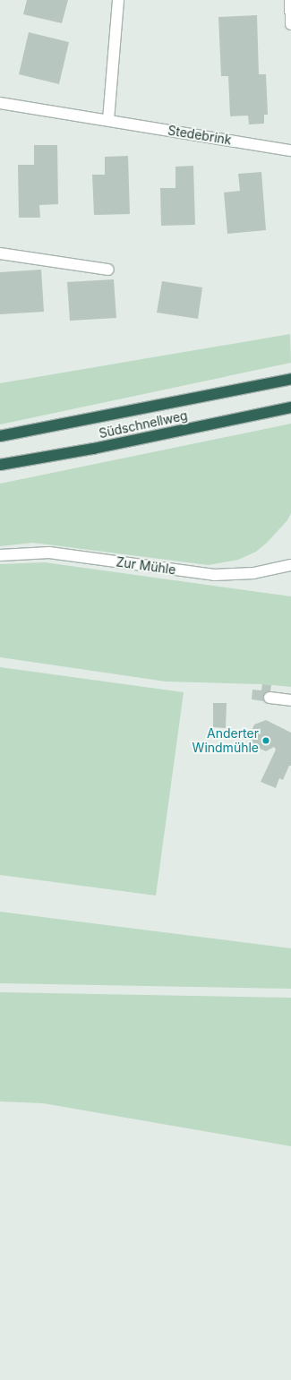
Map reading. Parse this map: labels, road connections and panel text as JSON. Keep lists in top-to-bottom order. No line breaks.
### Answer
{"streets":{"highway":["Südschnellweg"],"street":["Stedebrink","Zur Mühle"]},"places":["Anderter Windmühle"]}
